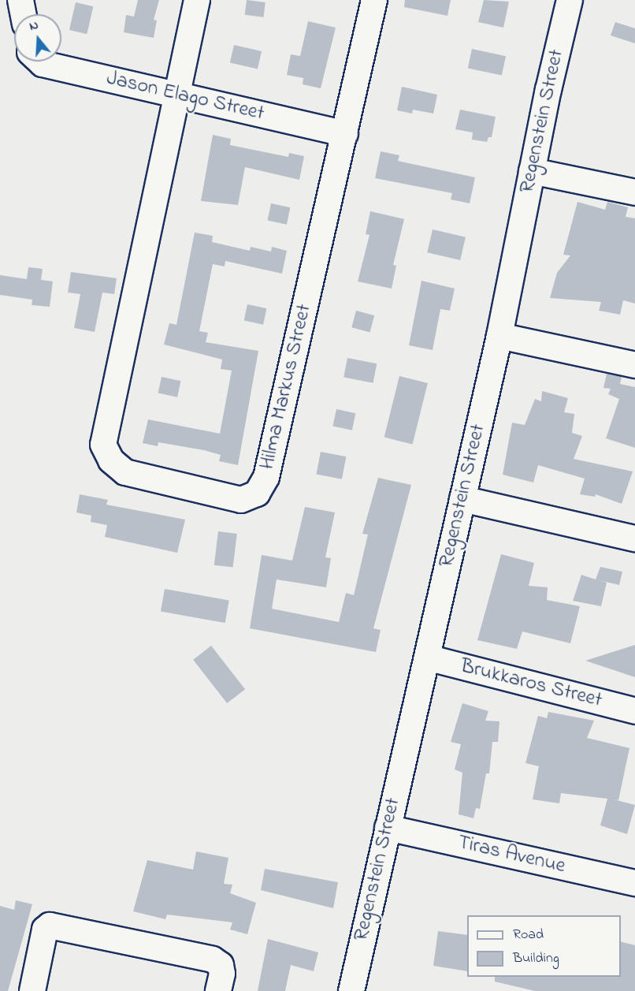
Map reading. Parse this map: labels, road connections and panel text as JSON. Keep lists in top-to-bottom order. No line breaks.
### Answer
{"streets":{"street":["Jason Elago Street","Regenstein Street","Hilma Markus Street","Brukkaros Street","Tiras Avenue"]},"crossings":[["Jason Elago Street","Hilma Markus Street"],["Regenstein Street","Brukkaros Street"],["Regenstein Street","Tiras Avenue"]],"legend":["Road","Building"],"north":"top"}
